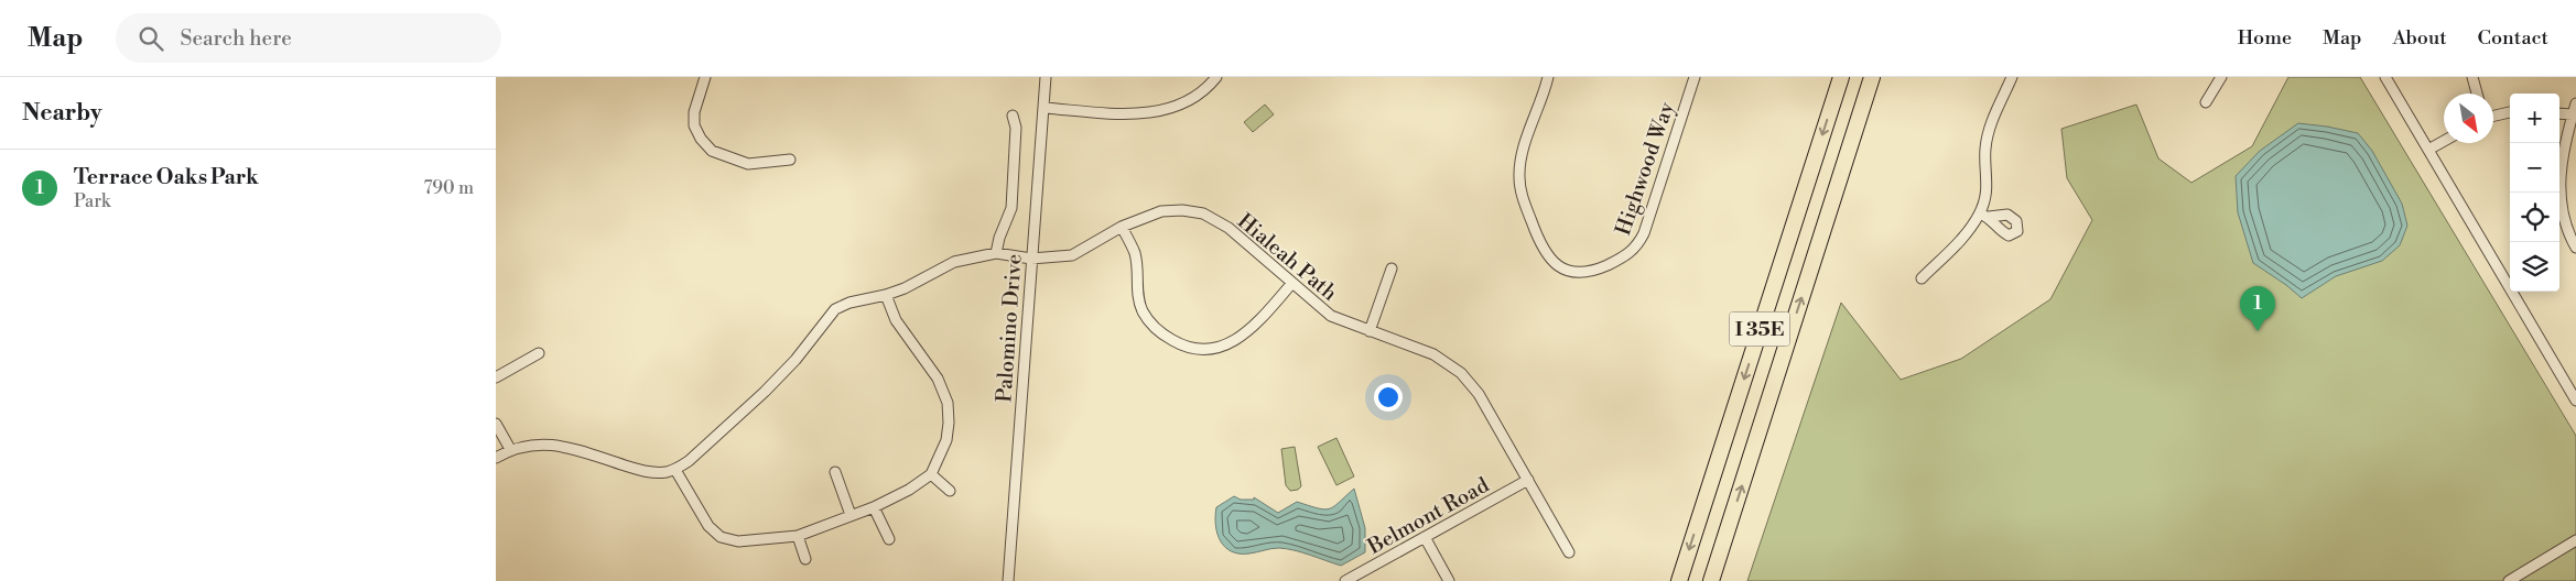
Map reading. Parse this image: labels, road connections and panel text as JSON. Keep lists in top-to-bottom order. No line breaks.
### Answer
{"streets":{"highway":["I 35E"],"street":["Highwood Way","Hialeah Path","Palomino Drive","Belmont Road"]},"crossings":[["Hialeah Path","Palomino Drive"],["Hialeah Path","Belmont Road"]],"north":"bottom right","page":{"header":"Map","search":"Search here","nav":["Home","Map","About","Contact"],"heading":"Nearby","map_buttons":["+","−"],"list":[{"mark":"1","name":"Terrace Oaks Park","note":"Park","value":"790 m"}],"pins":"1"}}
